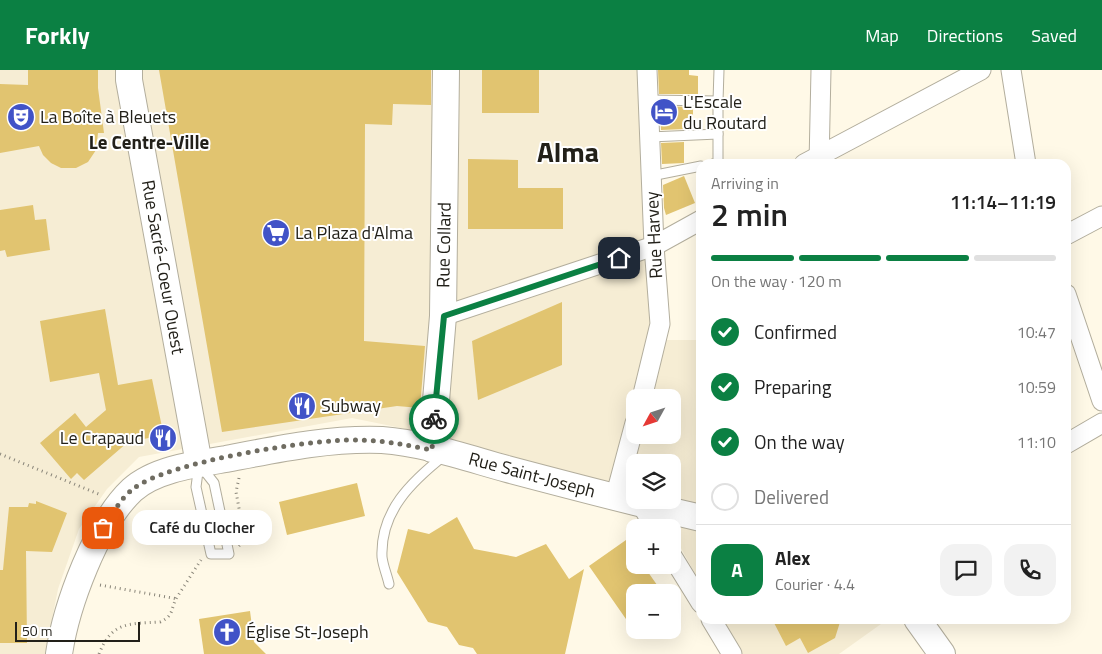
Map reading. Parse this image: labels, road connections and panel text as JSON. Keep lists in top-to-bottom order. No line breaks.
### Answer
{"streets":{"street":["Rue Harvey","Rue Collard","Rue Sacré-Coeur Ouest","Rue Saint-Joseph"]},"crossings":[["Rue Collard","Rue Saint-Joseph"],["Rue Sacré-Coeur Ouest","Rue Saint-Joseph"]],"districts":["Le Centre-Ville","Alma"],"places":{"hotel":["L'Escale du Routard"],"theatre":["La Boîte à Bleuets"],"supermarket":["La Plaza d'Alma"],"restaurant":["Subway","Le Crapaud"],"other":["Café du Clocher"],"church":["Église St-Joseph"]},"scale_bar":"50 m","north":"bottom left","page":{"header":"Forkly","nav":["Map","Directions","Saved"],"heading":["2 min","Arriving in","11:14–11:19"],"panel":["Alex","Courier · 4.4"],"bar":"On the way · 120 m","list":[["Confirmed","10:47"],["Preparing","10:59"],["On the way","11:10"],"Delivered"],"map_buttons":["+","−"],"bubble":"Café du Clocher","round":"A","scale":"50 m"}}
